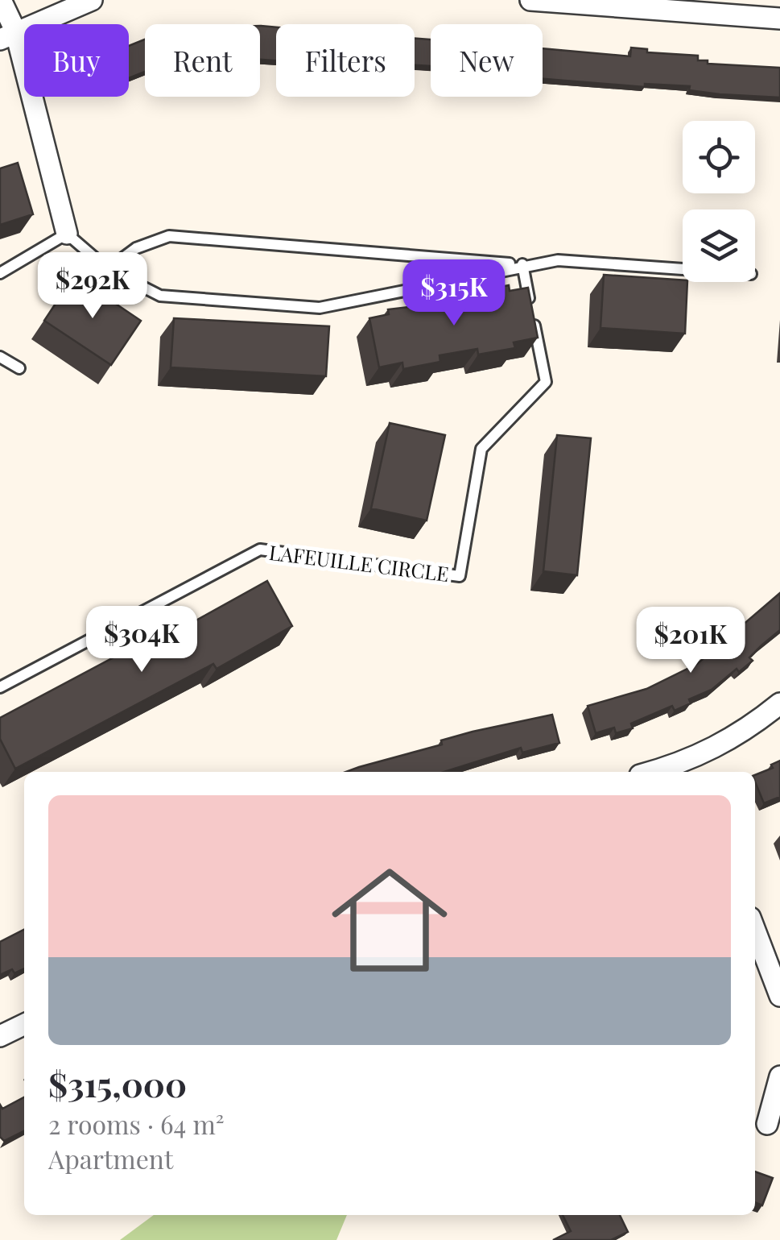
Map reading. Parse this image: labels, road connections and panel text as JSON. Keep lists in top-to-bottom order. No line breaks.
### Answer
{"streets":{"lane":["LAFEUILLE CIRCLE"]},"page":{"chip":["Buy","Rent","Filters","New"],"price":["$292K","$315K","$304K","$201K"],"list":[{"name":"$315,000","note":"2 rooms · 64 m² · Apartment"}]}}
